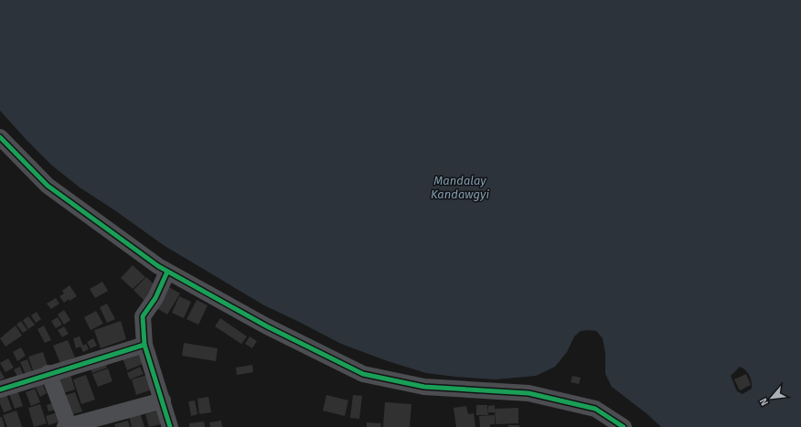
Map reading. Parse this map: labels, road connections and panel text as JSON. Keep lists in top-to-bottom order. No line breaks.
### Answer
{"water":["Mandalay Kandawgyi"],"north":"bottom left"}
